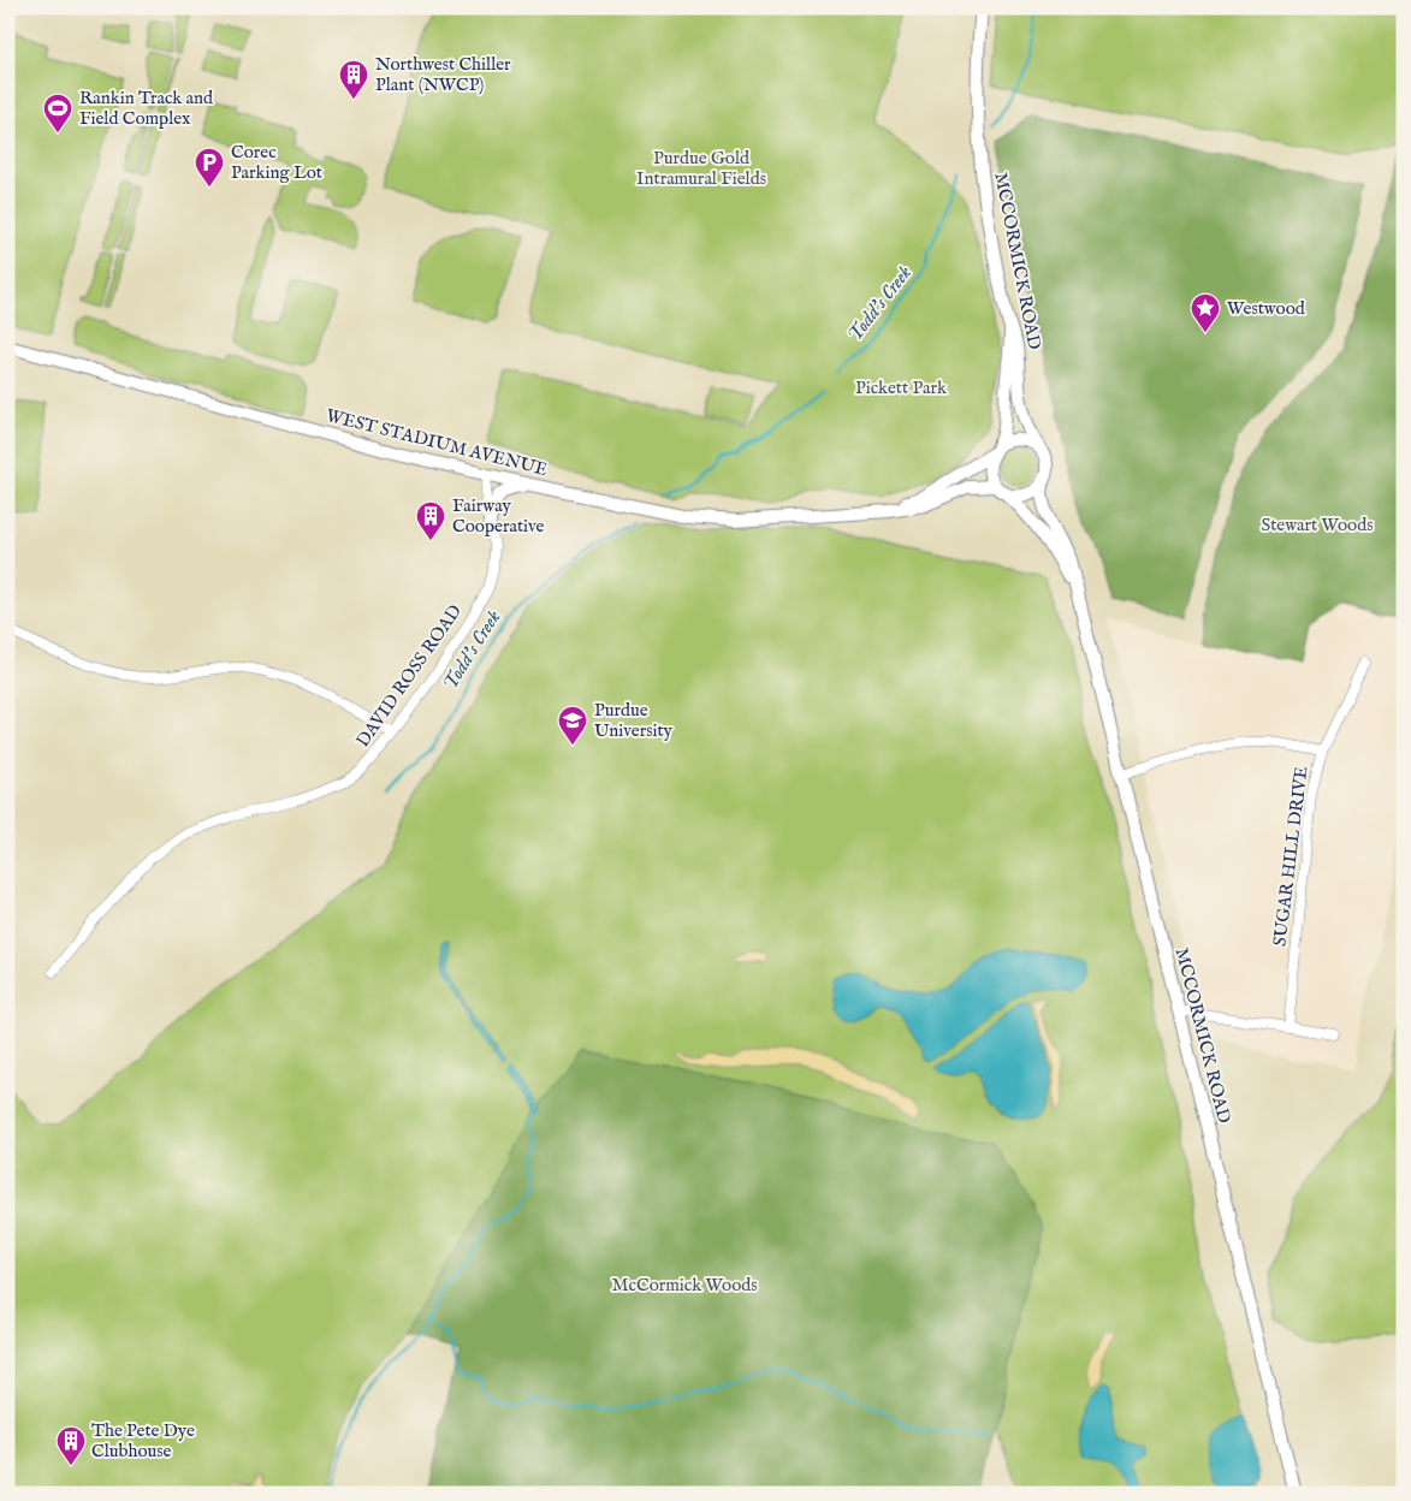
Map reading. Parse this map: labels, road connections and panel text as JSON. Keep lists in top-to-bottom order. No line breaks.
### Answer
{"streets":{"street":["MCCORMICK ROAD","WEST STADIUM AVENUE","DAVID ROSS ROAD","SUGAR HILL DRIVE"]},"crossings":[["MCCORMICK ROAD","WEST STADIUM AVENUE"],["WEST STADIUM AVENUE","DAVID ROSS ROAD"]],"water":["Todd's Creek"],"parks":["Purdue Gold Intramural Fields","Pickett Park","Stewart Woods","McCormick Woods"],"places":{"building":["Northwest Chiller Plant (NWCP)","Fairway Cooperative","The Pete Dye Clubhouse"],"sports":["Rankin Track and Field Complex"],"parking":["Corec Parking Lot"],"place":["Westwood"],"school or university":["Purdue University"]}}
